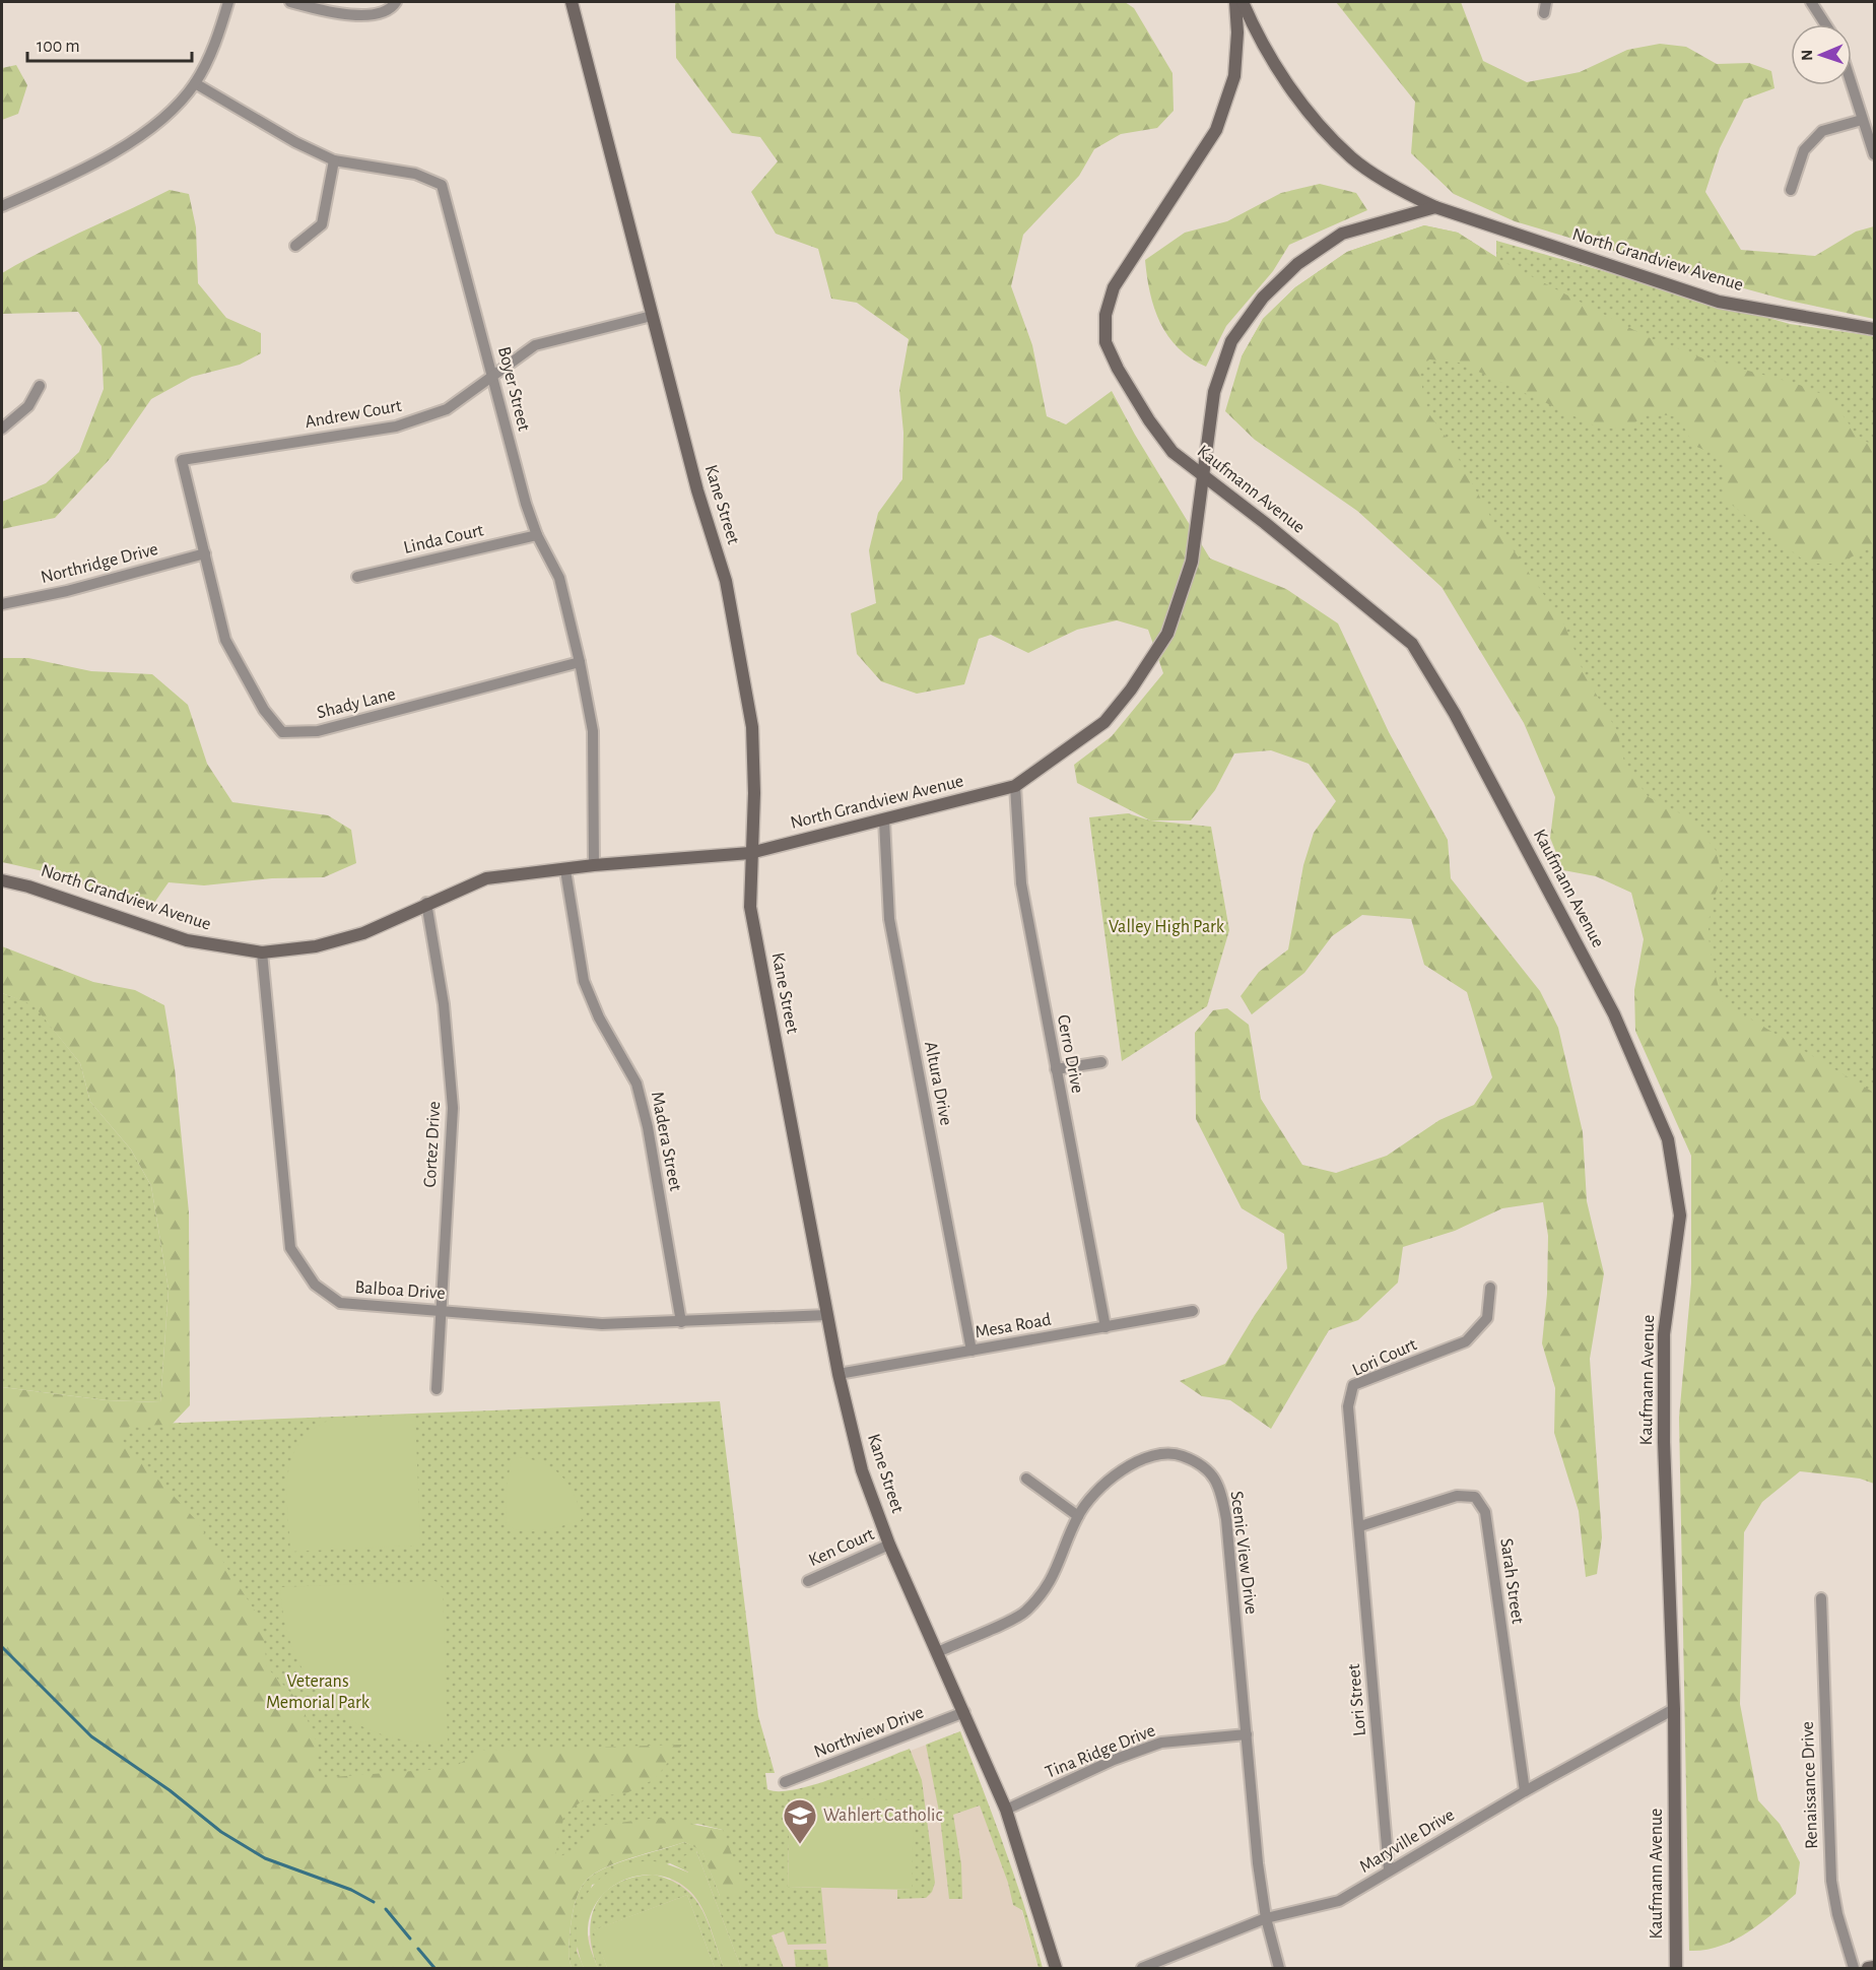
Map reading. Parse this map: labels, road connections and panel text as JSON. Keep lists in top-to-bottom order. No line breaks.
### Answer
{"streets":{"street":["North Grandview Avenue","Boyer Street","Andrew Court","Kaufmann Avenue","Kane Street","Linda Court","Northridge Drive","Shady Lane","Cerro Drive","Altura Drive","Madera Street","Cortez Drive","Balboa Drive","Mesa Road","Lori Court","Ken Court","Scenic View Drive","Sarah Street","Lori Street","Northview Drive","Tina Ridge Drive","Renaissance Drive","Maryville Drive"]},"crossings":[["North Grandview Avenue","Boyer Street"],["North Grandview Avenue","Kaufmann Avenue"],["North Grandview Avenue","Kane Street"],["North Grandview Avenue","Cerro Drive"],["North Grandview Avenue","Altura Drive"],["North Grandview Avenue","Madera Street"],["North Grandview Avenue","Cortez Drive"],["North Grandview Avenue","Balboa Drive"],["Boyer Street","Andrew Court"],["Boyer Street","Linda Court"],["Boyer Street","Shady Lane"],["Andrew Court","Kane Street"],["Andrew Court","Shady Lane"],["Kaufmann Avenue","Maryville Drive"],["Kane Street","Balboa Drive"],["Kane Street","Mesa Road"],["Kane Street","Ken Court"],["Kane Street","Scenic View Drive"],["Kane Street","Northview Drive"],["Kane Street","Tina Ridge Drive"],["Northridge Drive","Shady Lane"],["Cerro Drive","Mesa Road"],["Altura Drive","Mesa Road"],["Madera Street","Balboa Drive"],["Cortez Drive","Balboa Drive"],["Lori Court","Sarah Street"],["Lori Court","Lori Street"],["Scenic View Drive","Tina Ridge Drive"],["Scenic View Drive","Maryville Drive"],["Sarah Street","Lori Street"],["Sarah Street","Maryville Drive"],["Lori Street","Maryville Drive"]],"parks":["Valley High Park","Veterans Memorial Park"],"places":{"school or university":["Wahlert Catholic"]},"scale_bar":"100 m","north":"left"}
